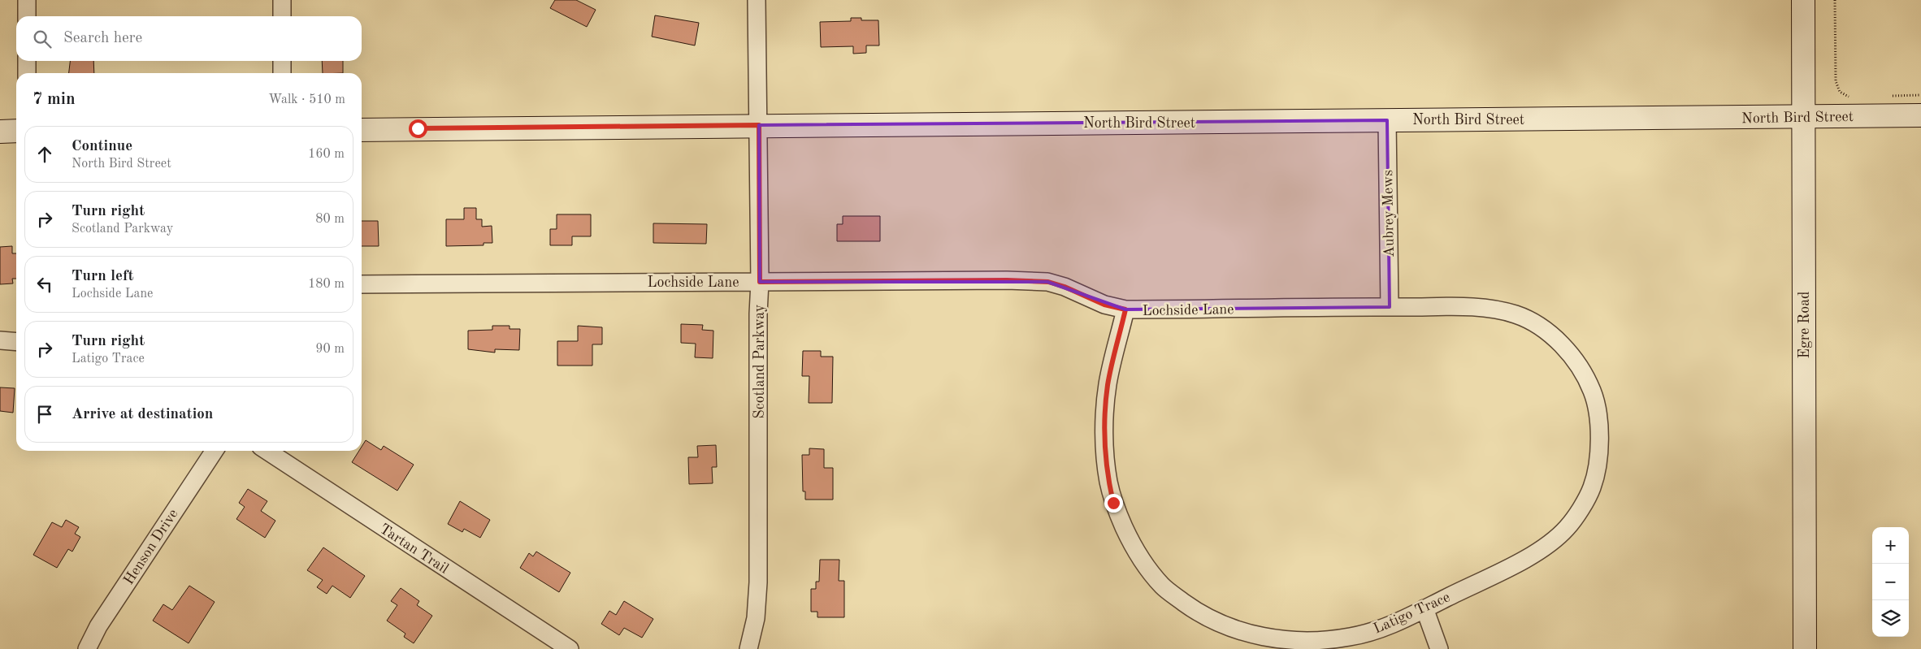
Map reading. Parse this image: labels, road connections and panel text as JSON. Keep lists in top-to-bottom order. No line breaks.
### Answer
{"streets":{"street":["North Bird Street","Aubrey Mews","Lochside Lane","Egre Road","Scotland Parkway","Henson Drive","Tartan Trail","Latigo Trace"]},"crossings":[["North Bird Street","Aubrey Mews"],["North Bird Street","Egre Road"],["North Bird Street","Scotland Parkway"],["Aubrey Mews","Lochside Lane"],["Aubrey Mews","Latigo Trace"],["Lochside Lane","Scotland Parkway"],["Lochside Lane","Latigo Trace"]],"page":{"search":"Search here","heading":["7 min","Walk · 510 m"],"list":[["Continue","North Bird Street","160 m"],["Turn right","Scotland Parkway","80 m"],["Turn left","Lochside Lane","180 m"],["Turn right","Latigo Trace","90 m"],"Arrive at destination"],"map_buttons":["+","−"]}}
